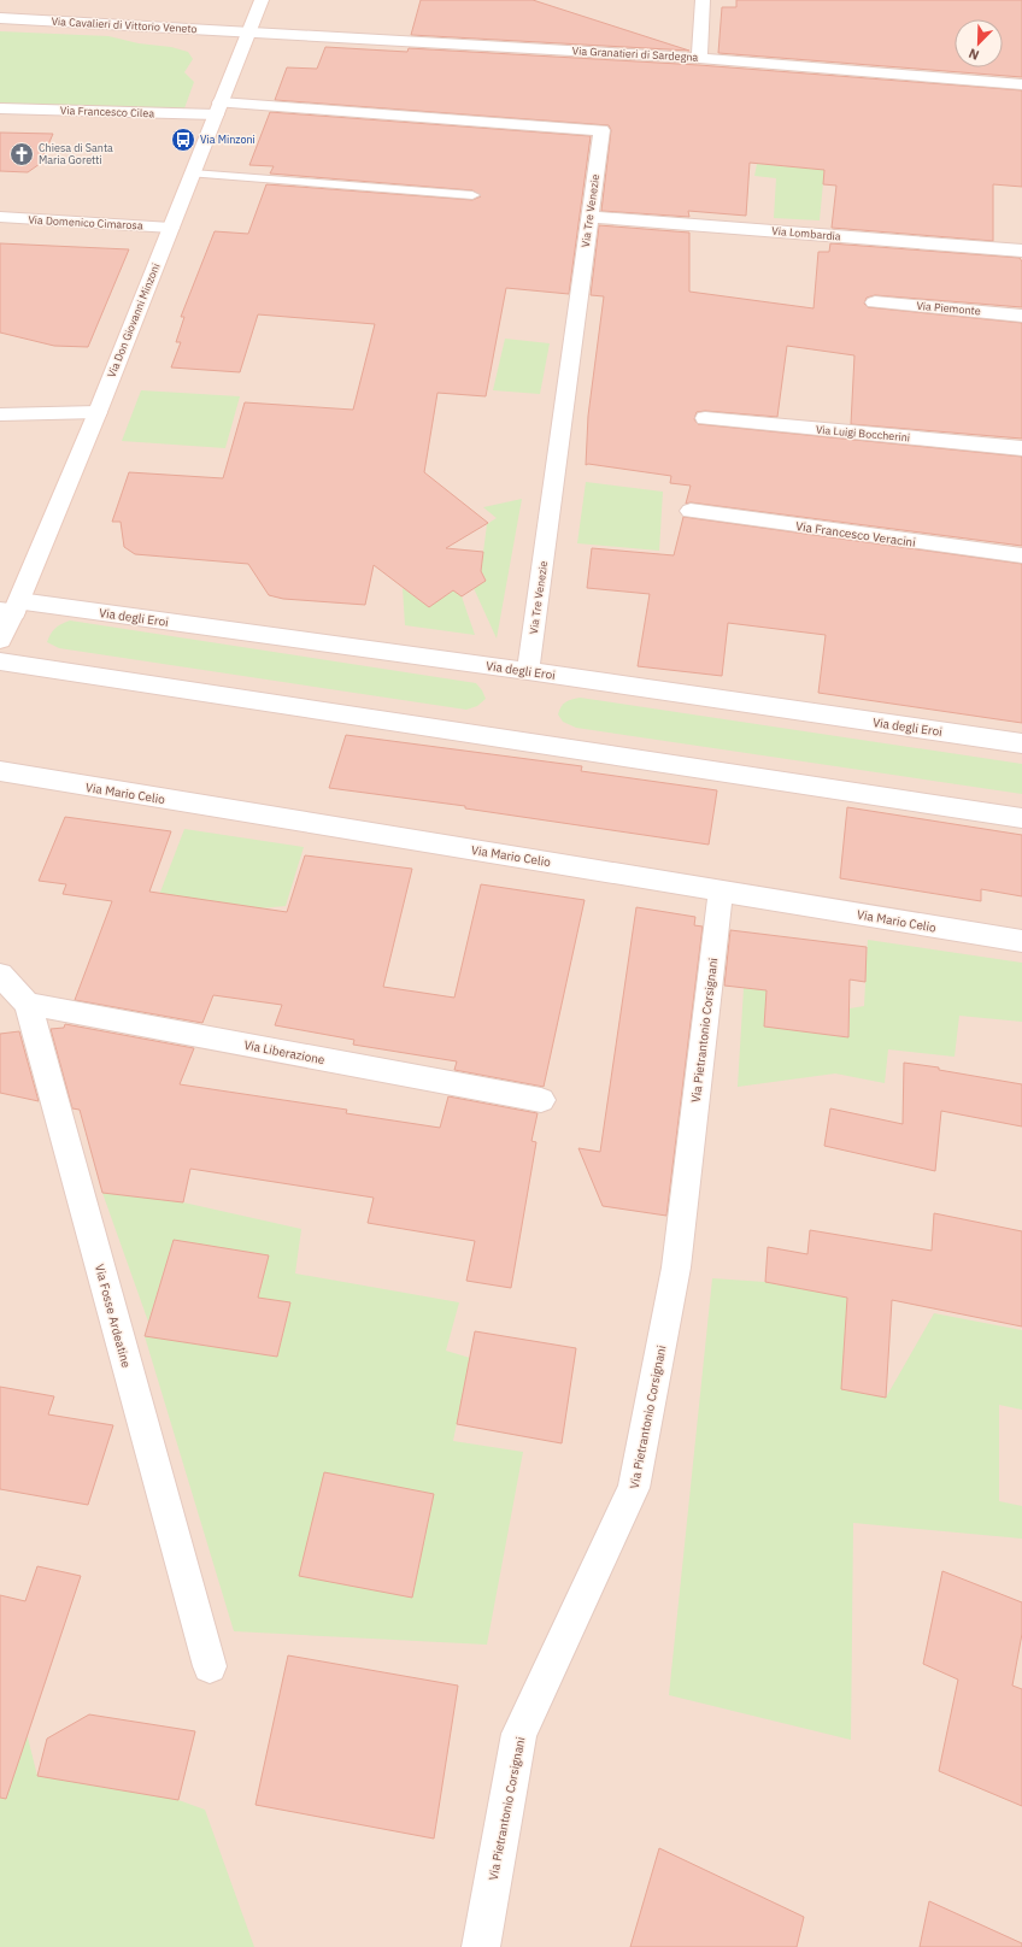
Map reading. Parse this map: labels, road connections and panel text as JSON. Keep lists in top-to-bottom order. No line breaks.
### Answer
{"streets":{"street":["Via Cavalieri di Vittorio Veneto","Via Granatieri di Sardegna","Via Francesco Cilea","Via Tre Venezie","Via Domenico Cimarosa","Via Lombardia","Via Piemonte","Via Don Giovanni Minzoni","Via Luigi Boccherini","Via Francesco Veracini","Via degli Eroi","Via Mario Celio","Via Pietrantonio Corsignani","Via Liberazione","Via Fosse Ardeatine"]},"crossings":[["Via Cavalieri di Vittorio Veneto","Via Granatieri di Sardegna"],["Via Cavalieri di Vittorio Veneto","Via Don Giovanni Minzoni"],["Via Granatieri di Sardegna","Via Don Giovanni Minzoni"],["Via Francesco Cilea","Via Tre Venezie"],["Via Francesco Cilea","Via Don Giovanni Minzoni"],["Via Tre Venezie","Via Lombardia"],["Via Tre Venezie","Via Don Giovanni Minzoni"],["Via Tre Venezie","Via degli Eroi"],["Via Domenico Cimarosa","Via Don Giovanni Minzoni"],["Via Don Giovanni Minzoni","Via degli Eroi"],["Via Mario Celio","Via Pietrantonio Corsignani"],["Via Liberazione","Via Fosse Ardeatine"]],"places":{"bus stop":["Via Minzoni"],"church":["Chiesa di Santa Maria Goretti"]},"north":"bottom left"}
